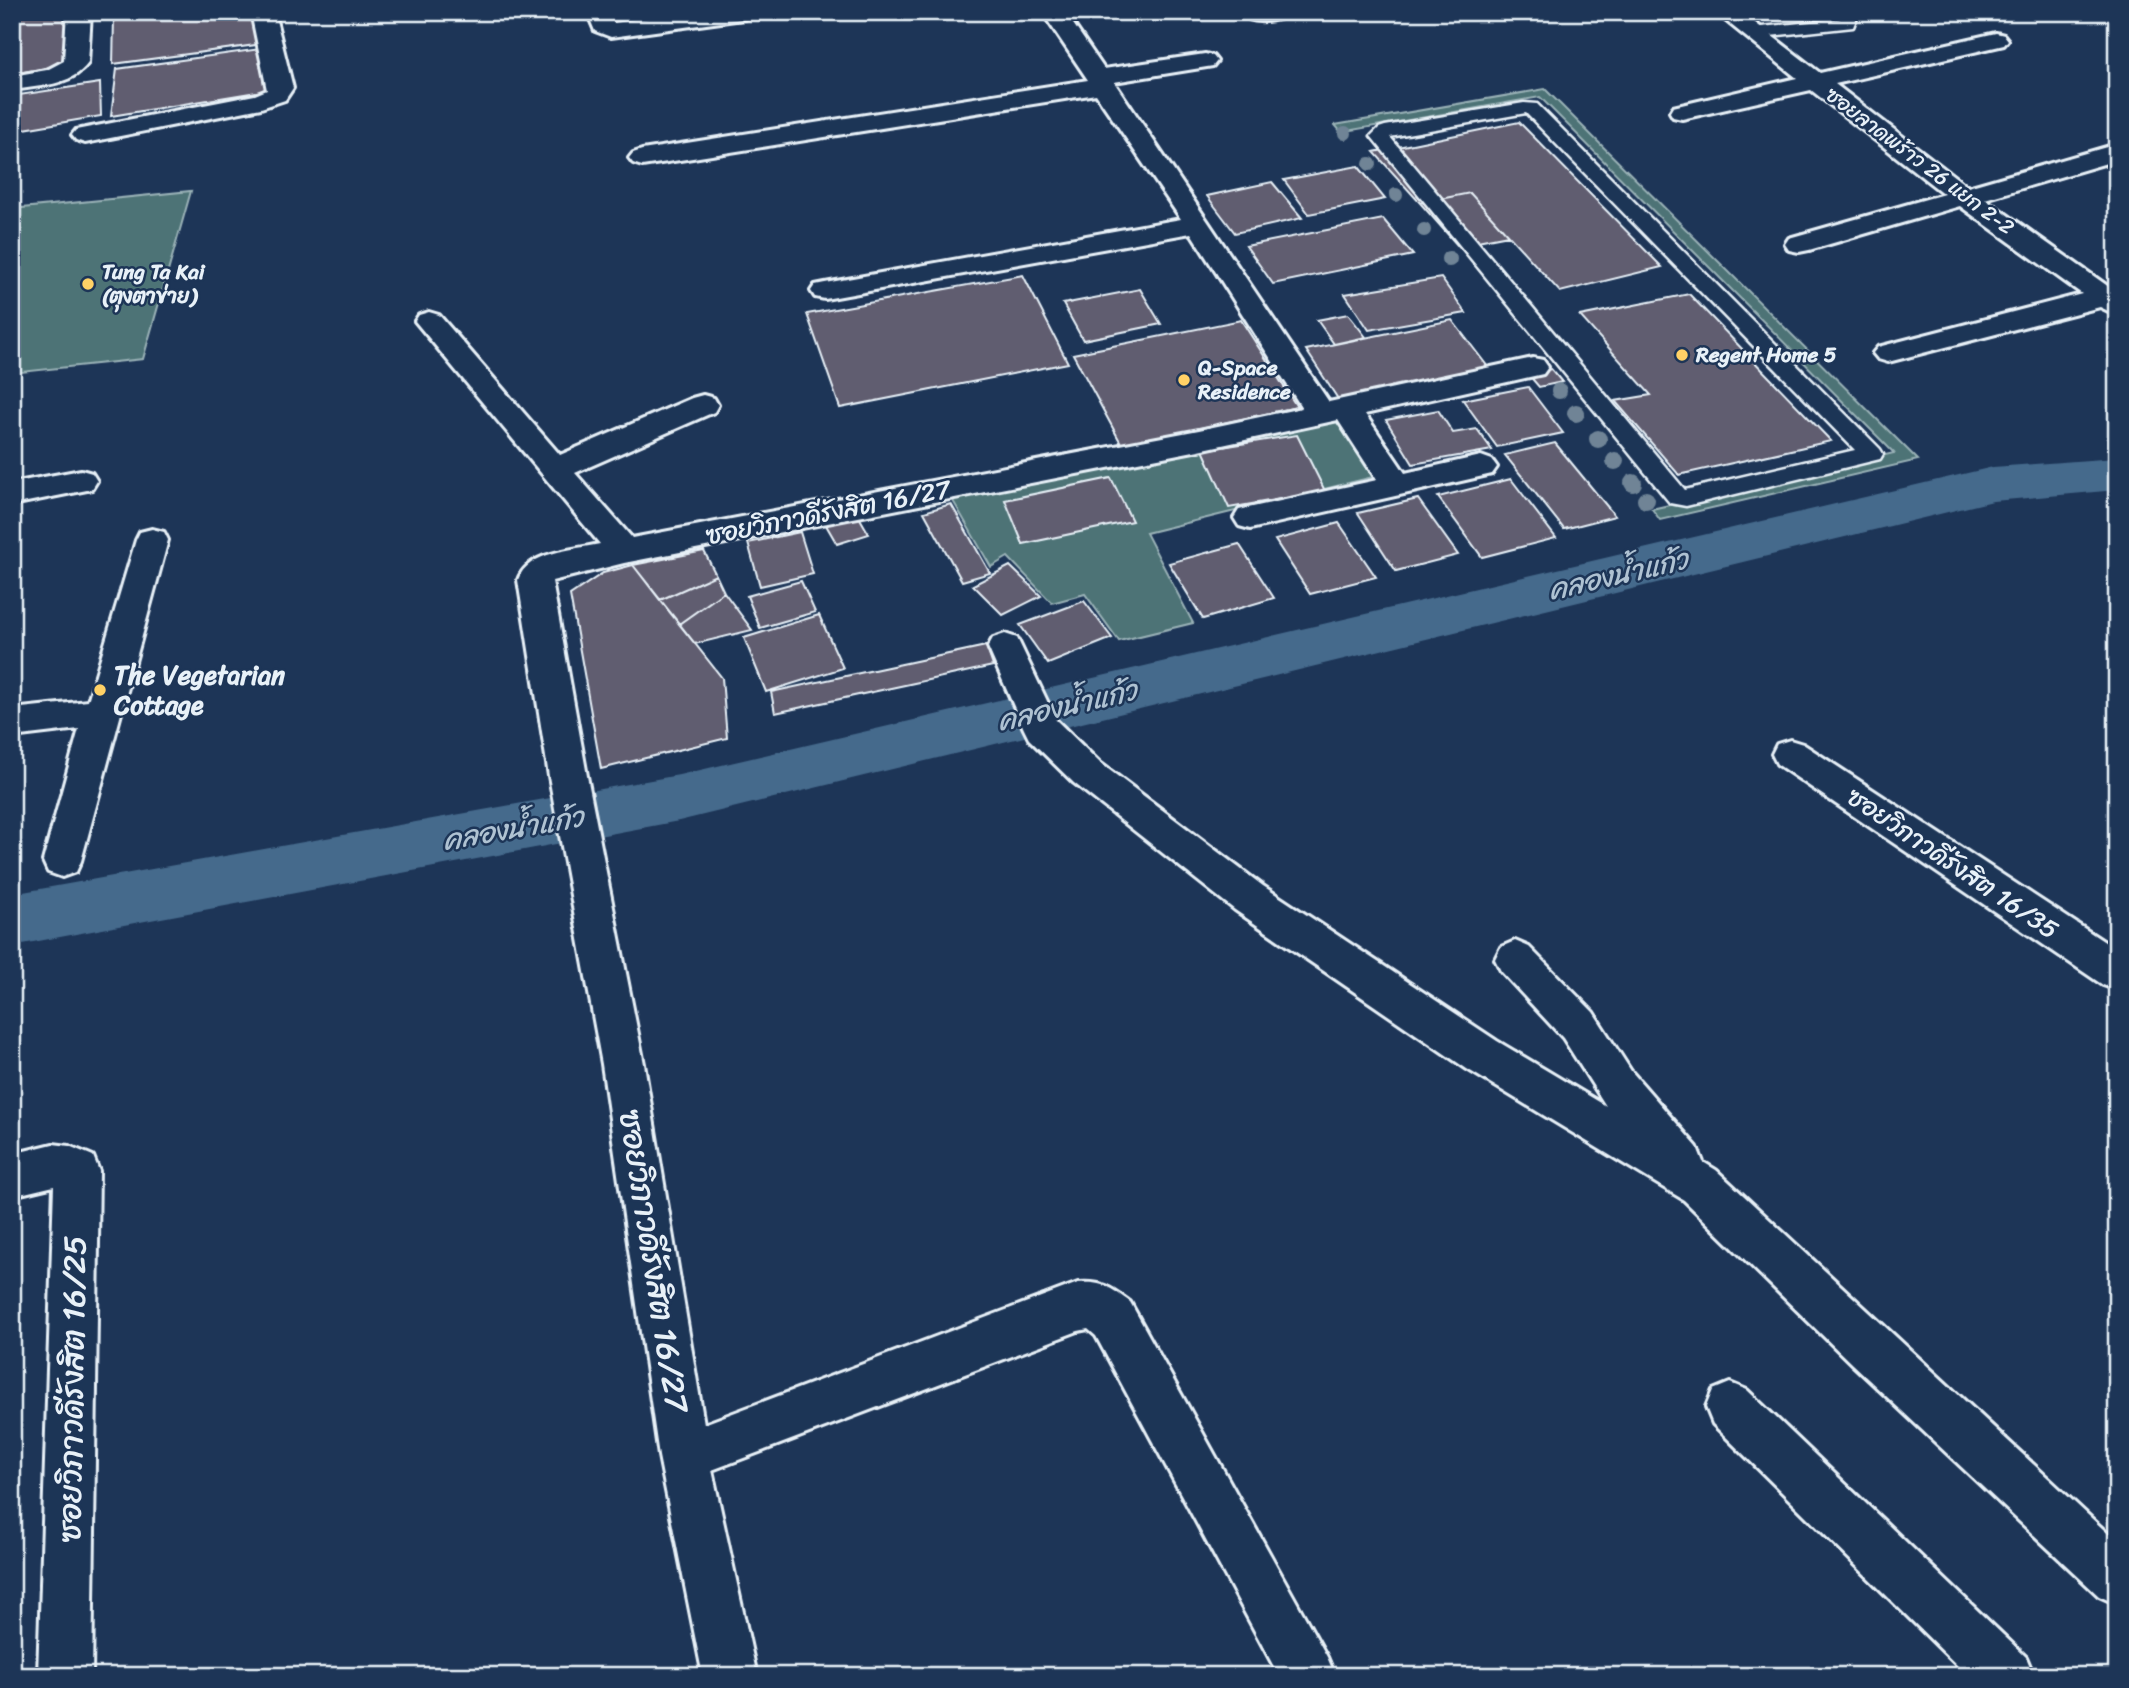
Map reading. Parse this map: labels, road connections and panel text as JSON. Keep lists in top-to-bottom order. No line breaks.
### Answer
{"streets":{"street":["ซอยลาดพร้าว 26 แยก 2-2","ซอยวิภาวดีรังสิต 16/27","ซอยวิภาวดีรังสิต 16/35","ซอยวิภาวดีรังสิต 16/25"]},"water":["คลองน้ำแก้ว"],"places":["Tung Ta Kai (ตุงตาข่าย)","Regent Home 5","Q-Space Residence","The Vegetarian Cottage"]}
